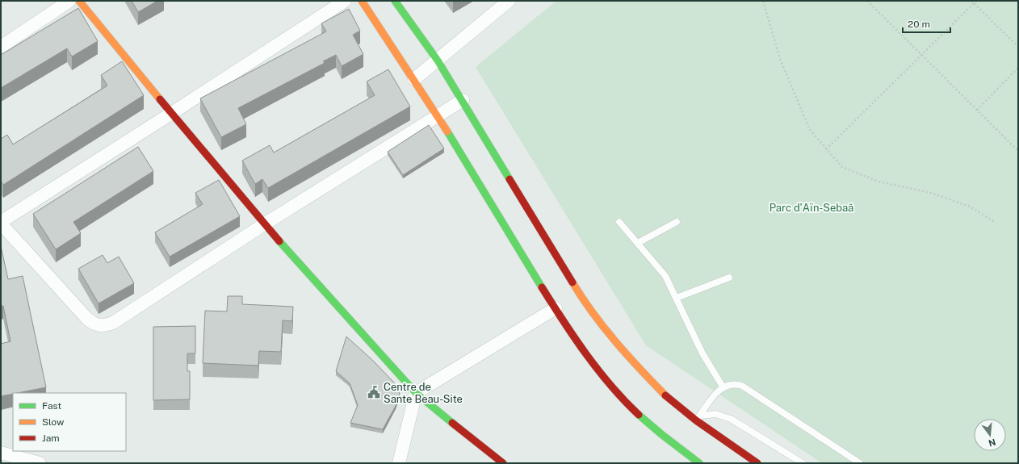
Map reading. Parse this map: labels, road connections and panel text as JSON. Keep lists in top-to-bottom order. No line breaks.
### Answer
{"parks":["Parc d'Aïn-Sebaâ"],"places":{"public building":["Centre de Sante Beau-Site"]},"legend":["Fast","Slow","Jam"],"scale_bar":"20 m","north":"bottom"}
